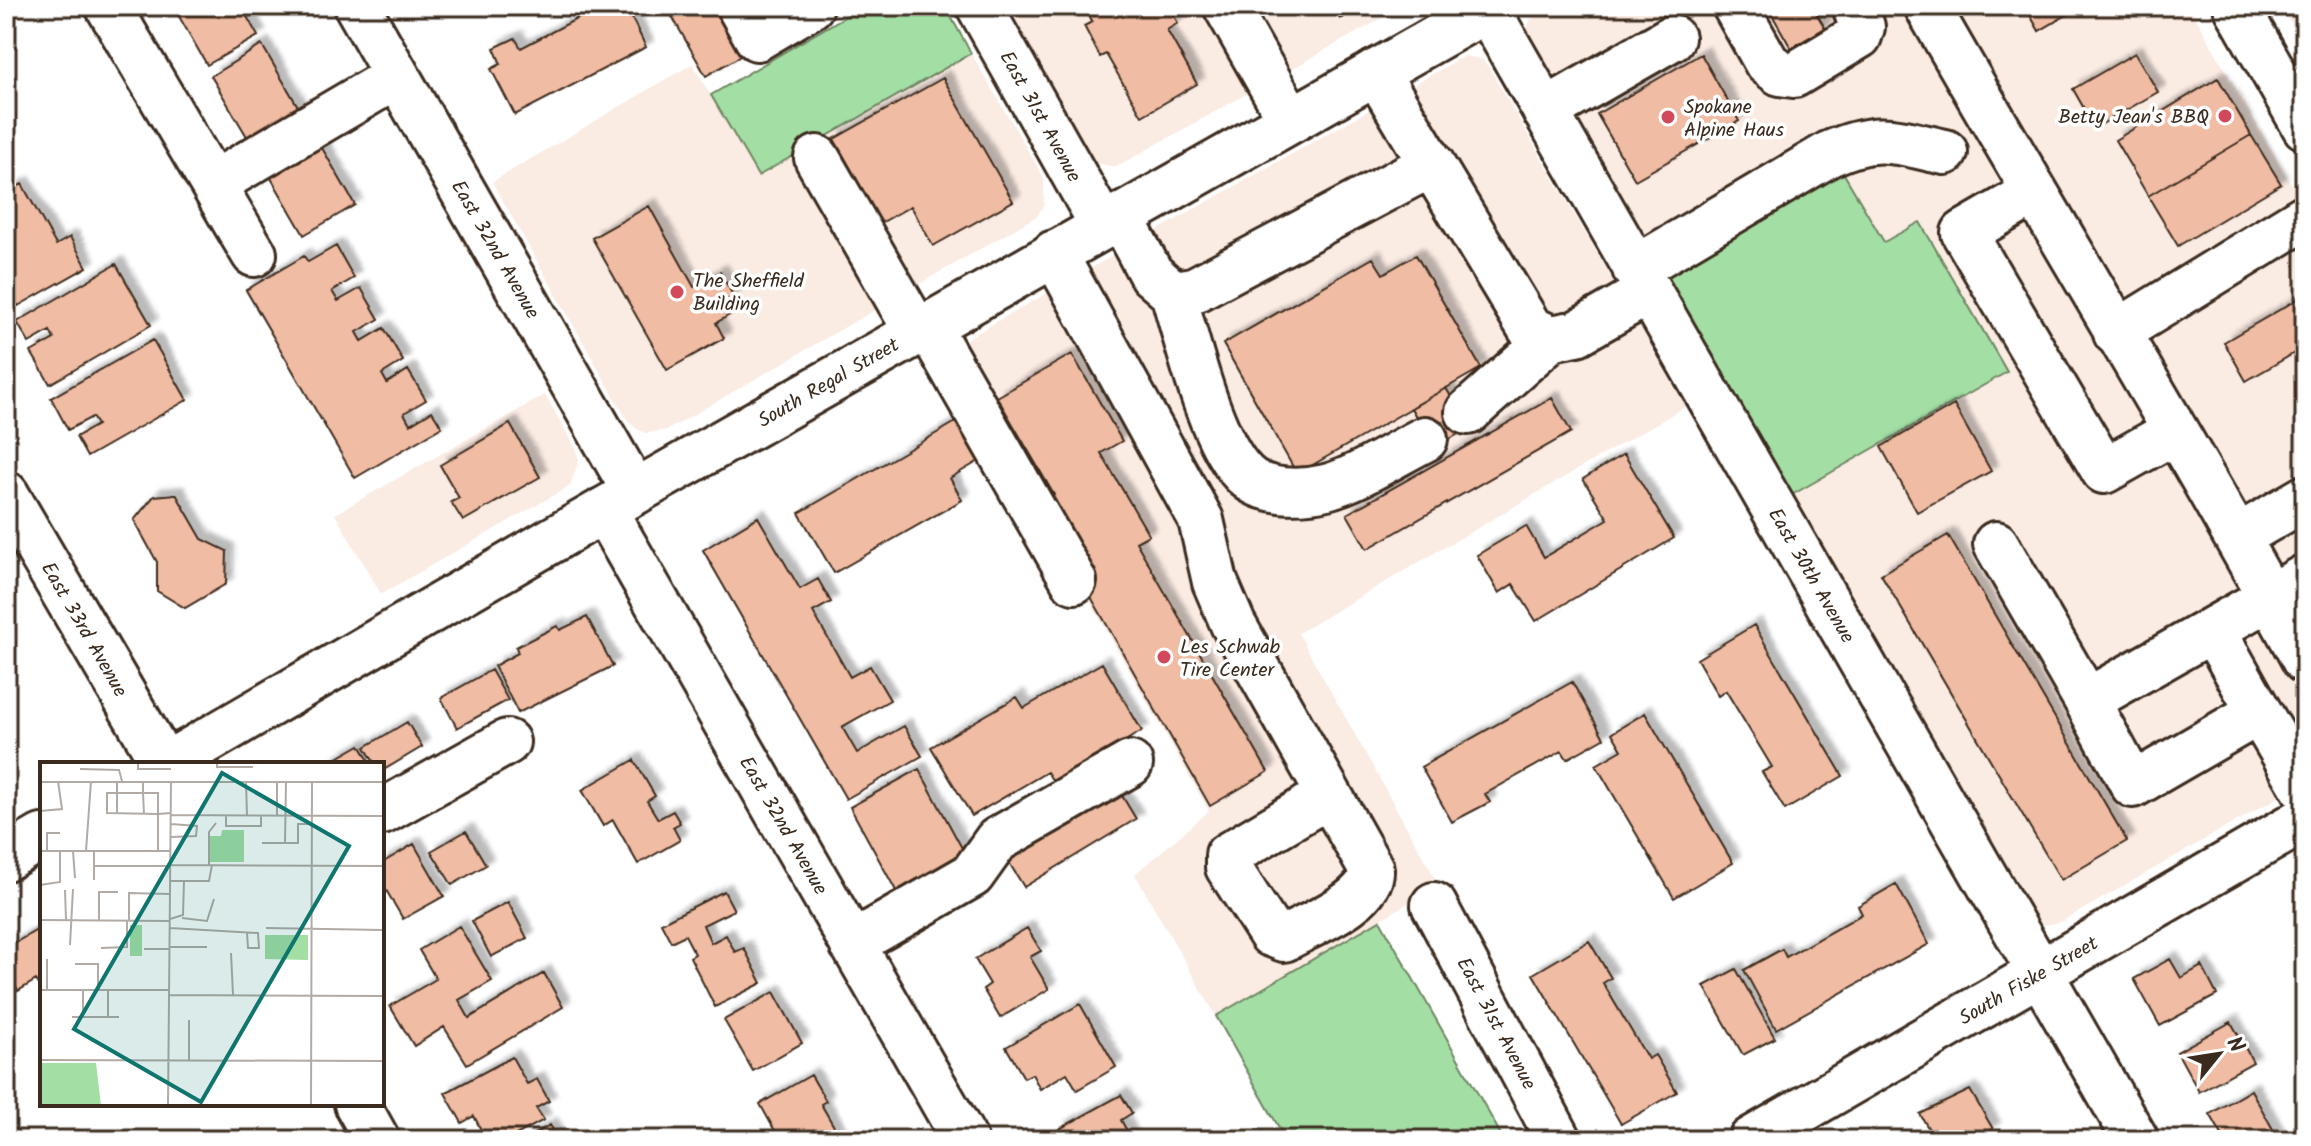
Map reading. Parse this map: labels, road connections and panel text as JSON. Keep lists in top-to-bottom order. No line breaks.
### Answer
{"streets":{"street":["East 31st Avenue","East 32nd Avenue","South Regal Street","East 30th Avenue","East 33rd Avenue","South Fiske Street"]},"crossings":[["East 31st Avenue","South Regal Street"],["East 32nd Avenue","South Regal Street"],["South Regal Street","East 30th Avenue"],["East 30th Avenue","South Fiske Street"]],"places":["Betty Jean's BBQ","Spokane Alpine Haus","The Sheffield Building","Les Schwab Tire Center"],"north":"top right"}
